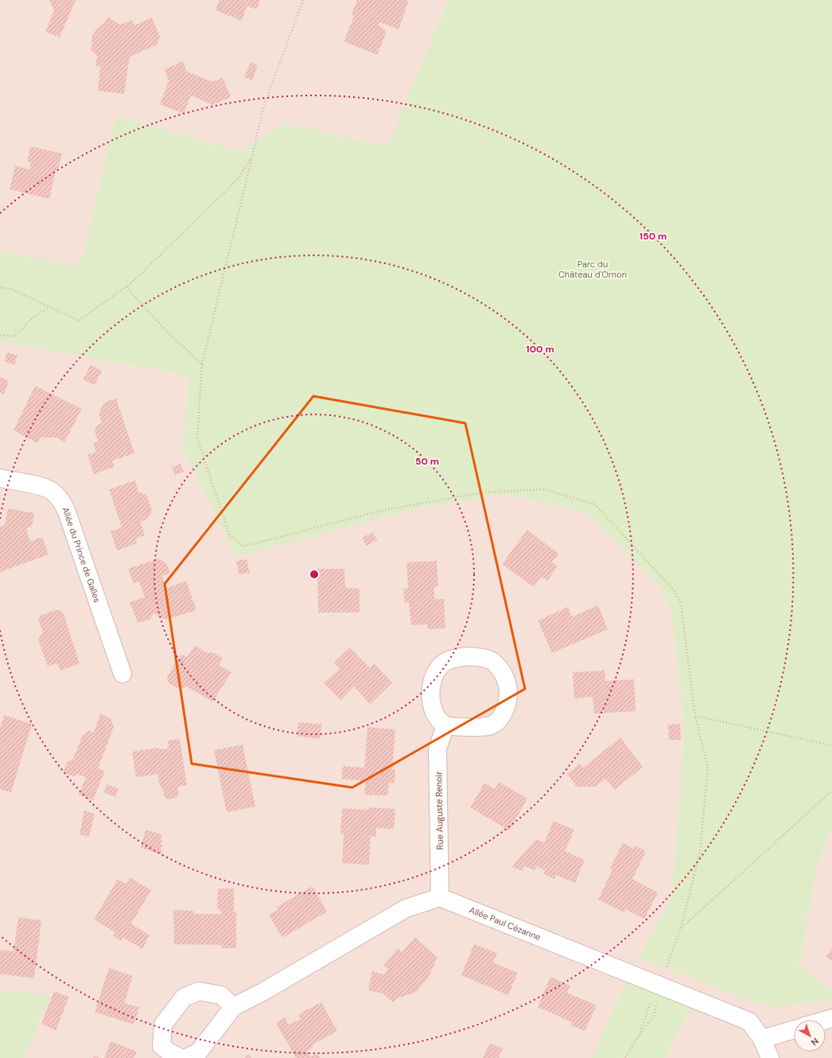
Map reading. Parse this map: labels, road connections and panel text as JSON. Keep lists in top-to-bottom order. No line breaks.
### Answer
{"streets":{"street":["Allée du Prince de Galles","Rue Auguste Renoir","Allée Paul Cézanne"]},"crossings":[["Rue Auguste Renoir","Allée Paul Cézanne"]],"parks":["Parc du Château d'Ornon"],"north":"bottom right","rings":["150 m","100 m","50 m"]}
